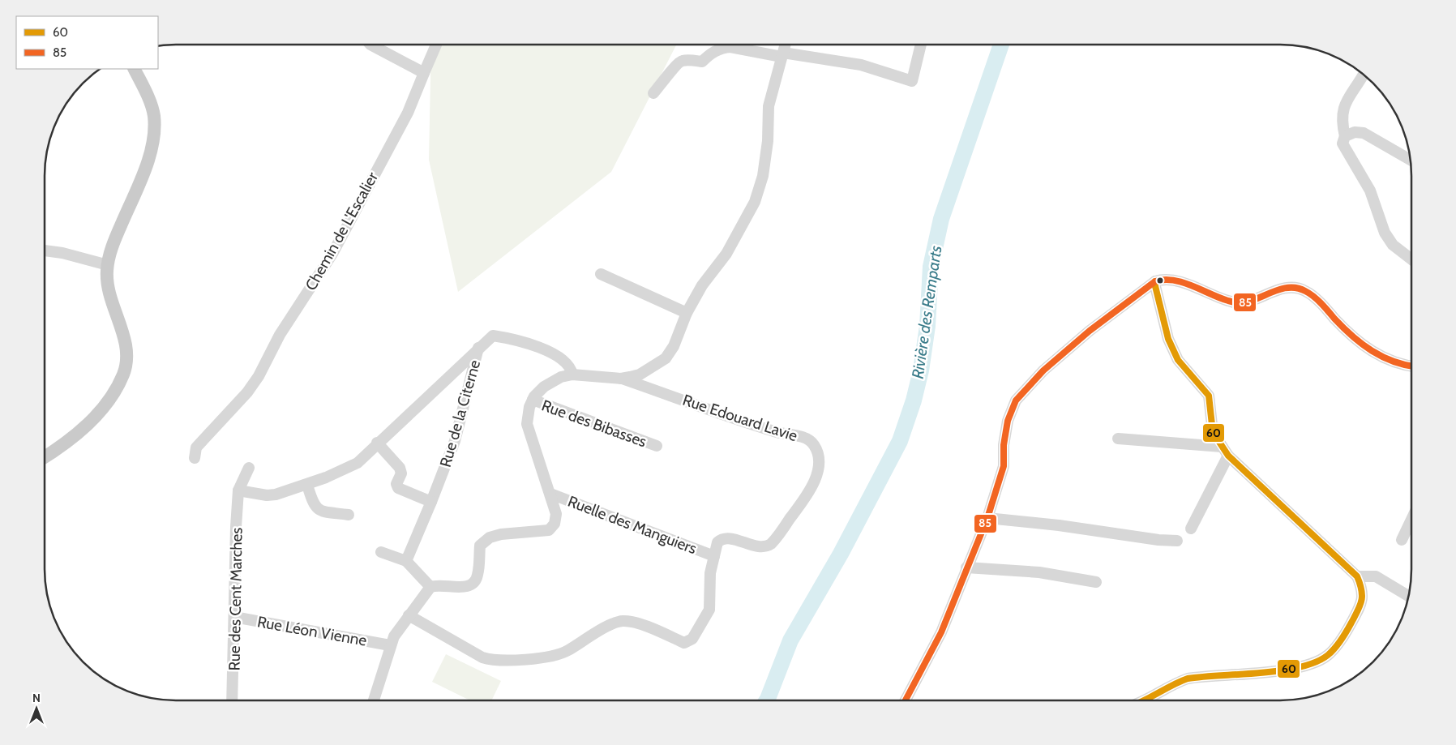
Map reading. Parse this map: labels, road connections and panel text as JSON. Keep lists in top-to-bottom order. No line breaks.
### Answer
{"streets":{"street":["Chemin de L'Escalier","Rue de la Citerne","Rue Edouard Lavie","Rue des Bibasses","Ruelle des Manguiers","Rue des Cent Marches","Rue Léon Vienne"]},"crossings":[["Rue de la Citerne","Rue des Cent Marches"],["Rue Edouard Lavie","Ruelle des Manguiers"],["Rue des Cent Marches","Rue Léon Vienne"]],"water":["Rivière des Remparts"],"lines":["transit line 85","transit line 60"],"legend":["60","85"],"north":"top"}
